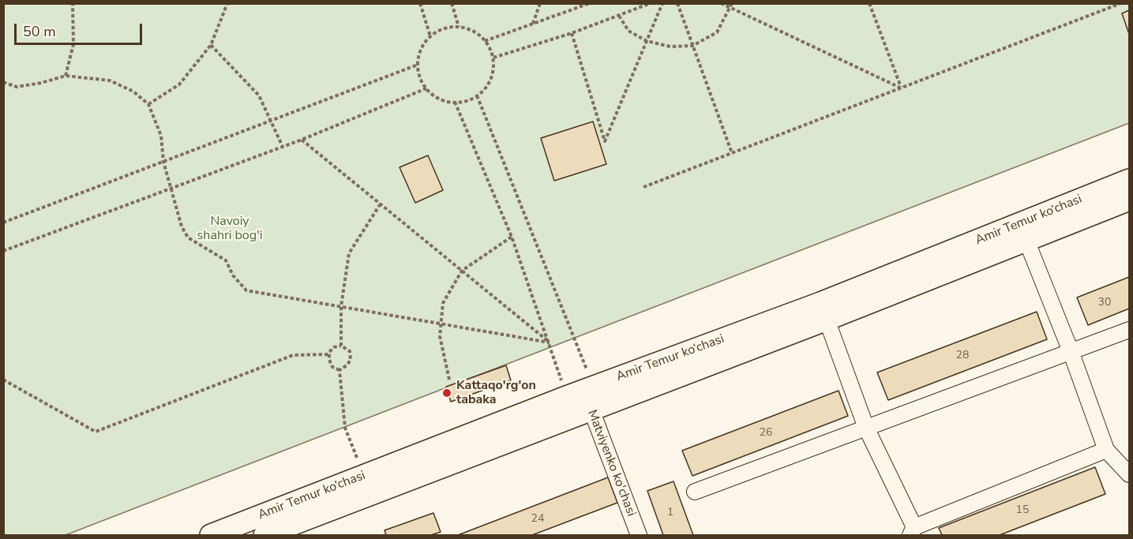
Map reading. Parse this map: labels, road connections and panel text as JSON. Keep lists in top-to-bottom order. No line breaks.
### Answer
{"streets":{"main road":["Amir Temur ko‘chasi"],"street":["Matviyenko ko'chasi"]},"crossings":[["Amir Temur ko‘chasi","Matviyenko ko'chasi"]],"parks":["Navoiy shahri bog'i"],"places":["Kattaqo'rg'on tabaka"],"house_numbers":["30","28","26","15","1","24"],"scale_bar":"50 m"}
